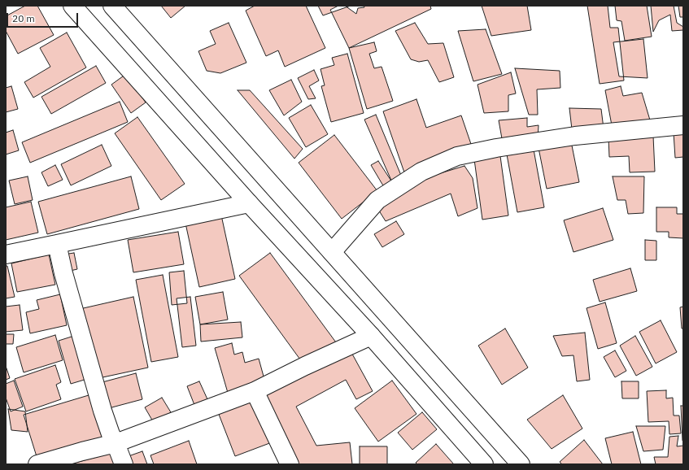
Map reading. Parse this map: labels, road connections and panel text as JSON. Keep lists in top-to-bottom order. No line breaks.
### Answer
{"scale_bar":"20 m"}
